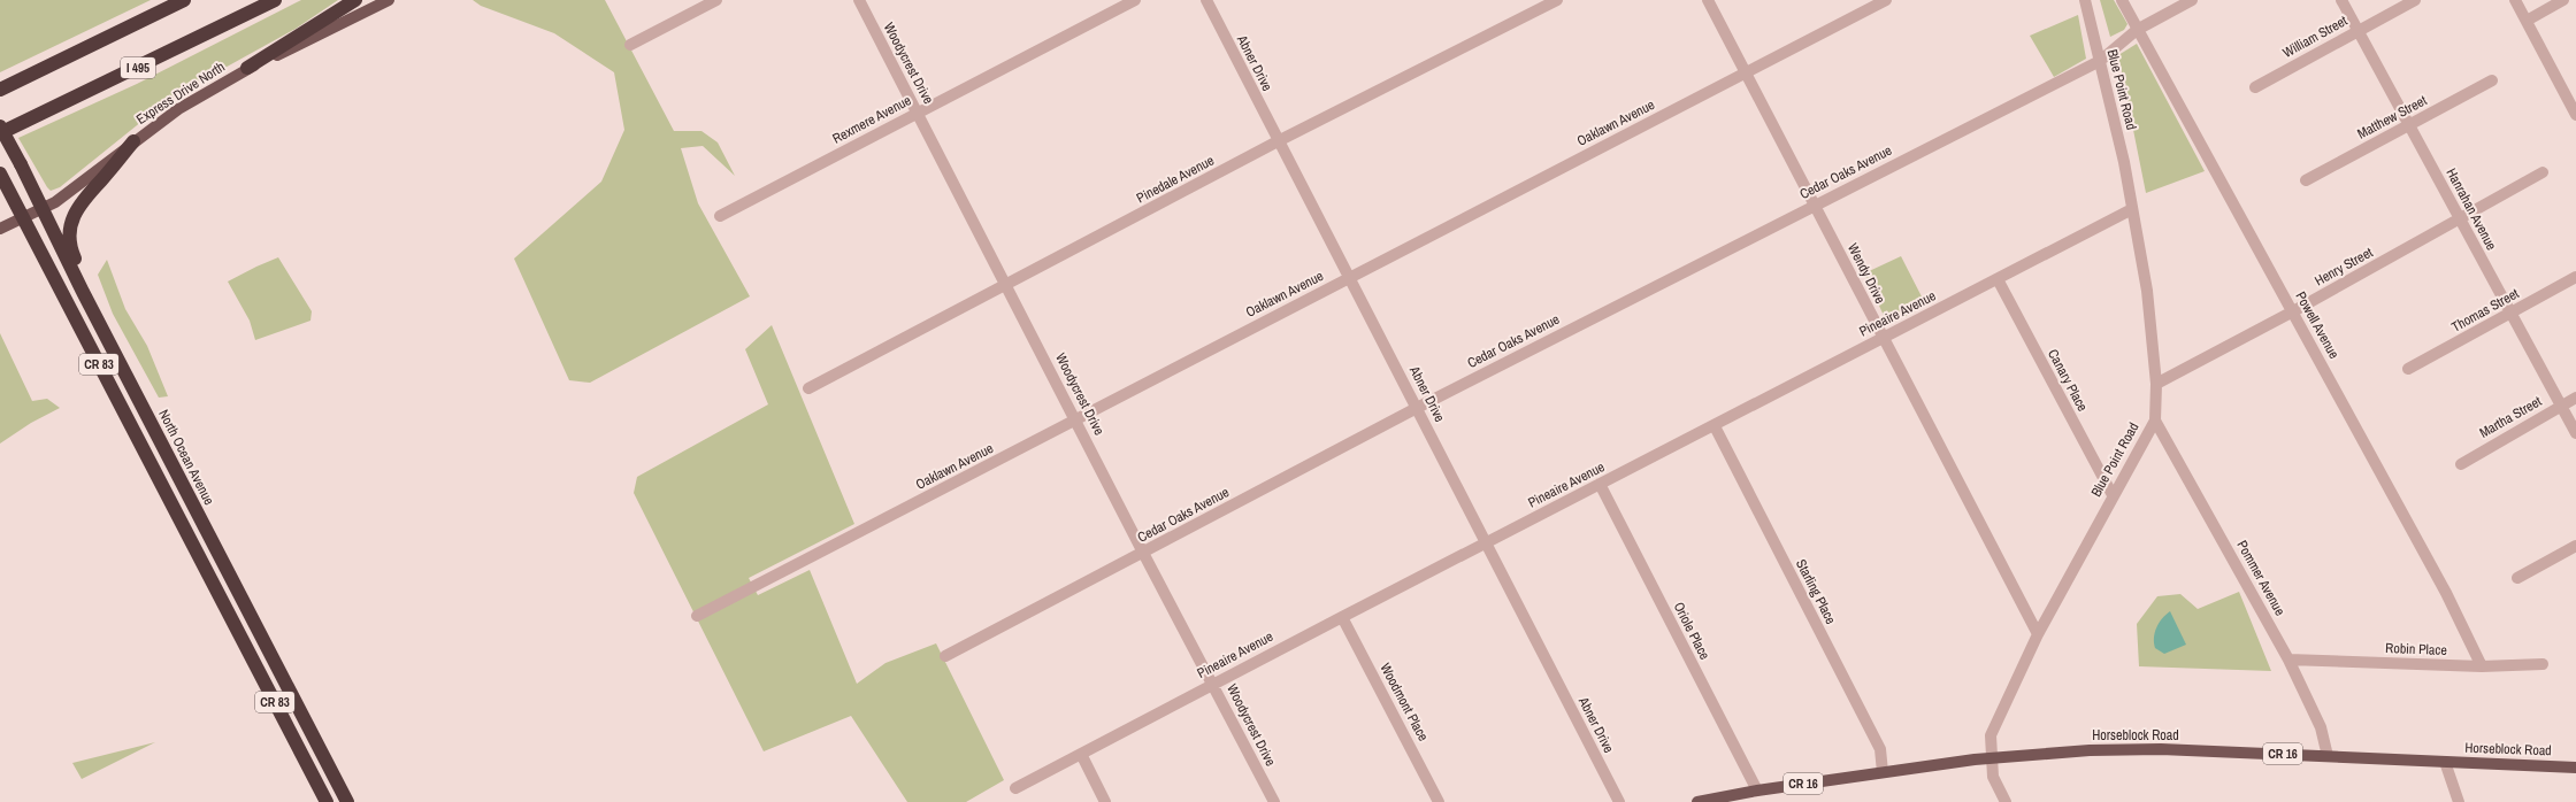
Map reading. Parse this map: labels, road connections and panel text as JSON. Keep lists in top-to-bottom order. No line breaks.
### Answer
{"streets":{"highway":["I 495","CR 83","North Ocean Avenue"],"main road":["Express Drive North","Horseblock Road","CR 16"],"street":["William Street","Woodycrest Drive","Abner Drive","Blue Point Road","Matthew Street","Rexmere Avenue","Oaklawn Avenue","Cedar Oaks Avenue","Pinedale Avenue","Hanrahan Avenue","Henry Street","Wendy Drive","Thomas Street","Pineaire Avenue","Powell Avenue","Canary Place","Martha Street","Pommer Avenue","Starling Place","Oriole Place","Robin Place","Woodmont Place"]},"crossings":[["William Street","Hanrahan Avenue"],["Woodycrest Drive","Rexmere Avenue"],["Woodycrest Drive","Oaklawn Avenue"],["Woodycrest Drive","Cedar Oaks Avenue"],["Woodycrest Drive","Pinedale Avenue"],["Woodycrest Drive","Pineaire Avenue"],["Abner Drive","Oaklawn Avenue"],["Abner Drive","Cedar Oaks Avenue"],["Abner Drive","Pinedale Avenue"],["Abner Drive","Pineaire Avenue"],["Blue Point Road","Cedar Oaks Avenue"],["Blue Point Road","Henry Street"],["Blue Point Road","Wendy Drive"],["Blue Point Road","Pineaire Avenue"],["Blue Point Road","Canary Place"],["Blue Point Road","Pommer Avenue"],["Blue Point Road","Horseblock Road"],["Express Drive North","CR 83"],["Express Drive North","North Ocean Avenue"],["Matthew Street","Hanrahan Avenue"],["Oaklawn Avenue","Wendy Drive"],["Cedar Oaks Avenue","Wendy Drive"],["Cedar Oaks Avenue","Powell Avenue"],["Hanrahan Avenue","Henry Street"],["Hanrahan Avenue","Thomas Street"],["Hanrahan Avenue","Martha Street"],["Henry Street","Powell Avenue"],["Wendy Drive","Pineaire Avenue"],["Pineaire Avenue","Canary Place"],["Pineaire Avenue","Starling Place"],["Pineaire Avenue","Oriole Place"],["Pineaire Avenue","Woodmont Place"],["Powell Avenue","Robin Place"],["Pommer Avenue","Robin Place"],["Pommer Avenue","Horseblock Road"],["Starling Place","Horseblock Road"],["Oriole Place","Horseblock Road"]]}
